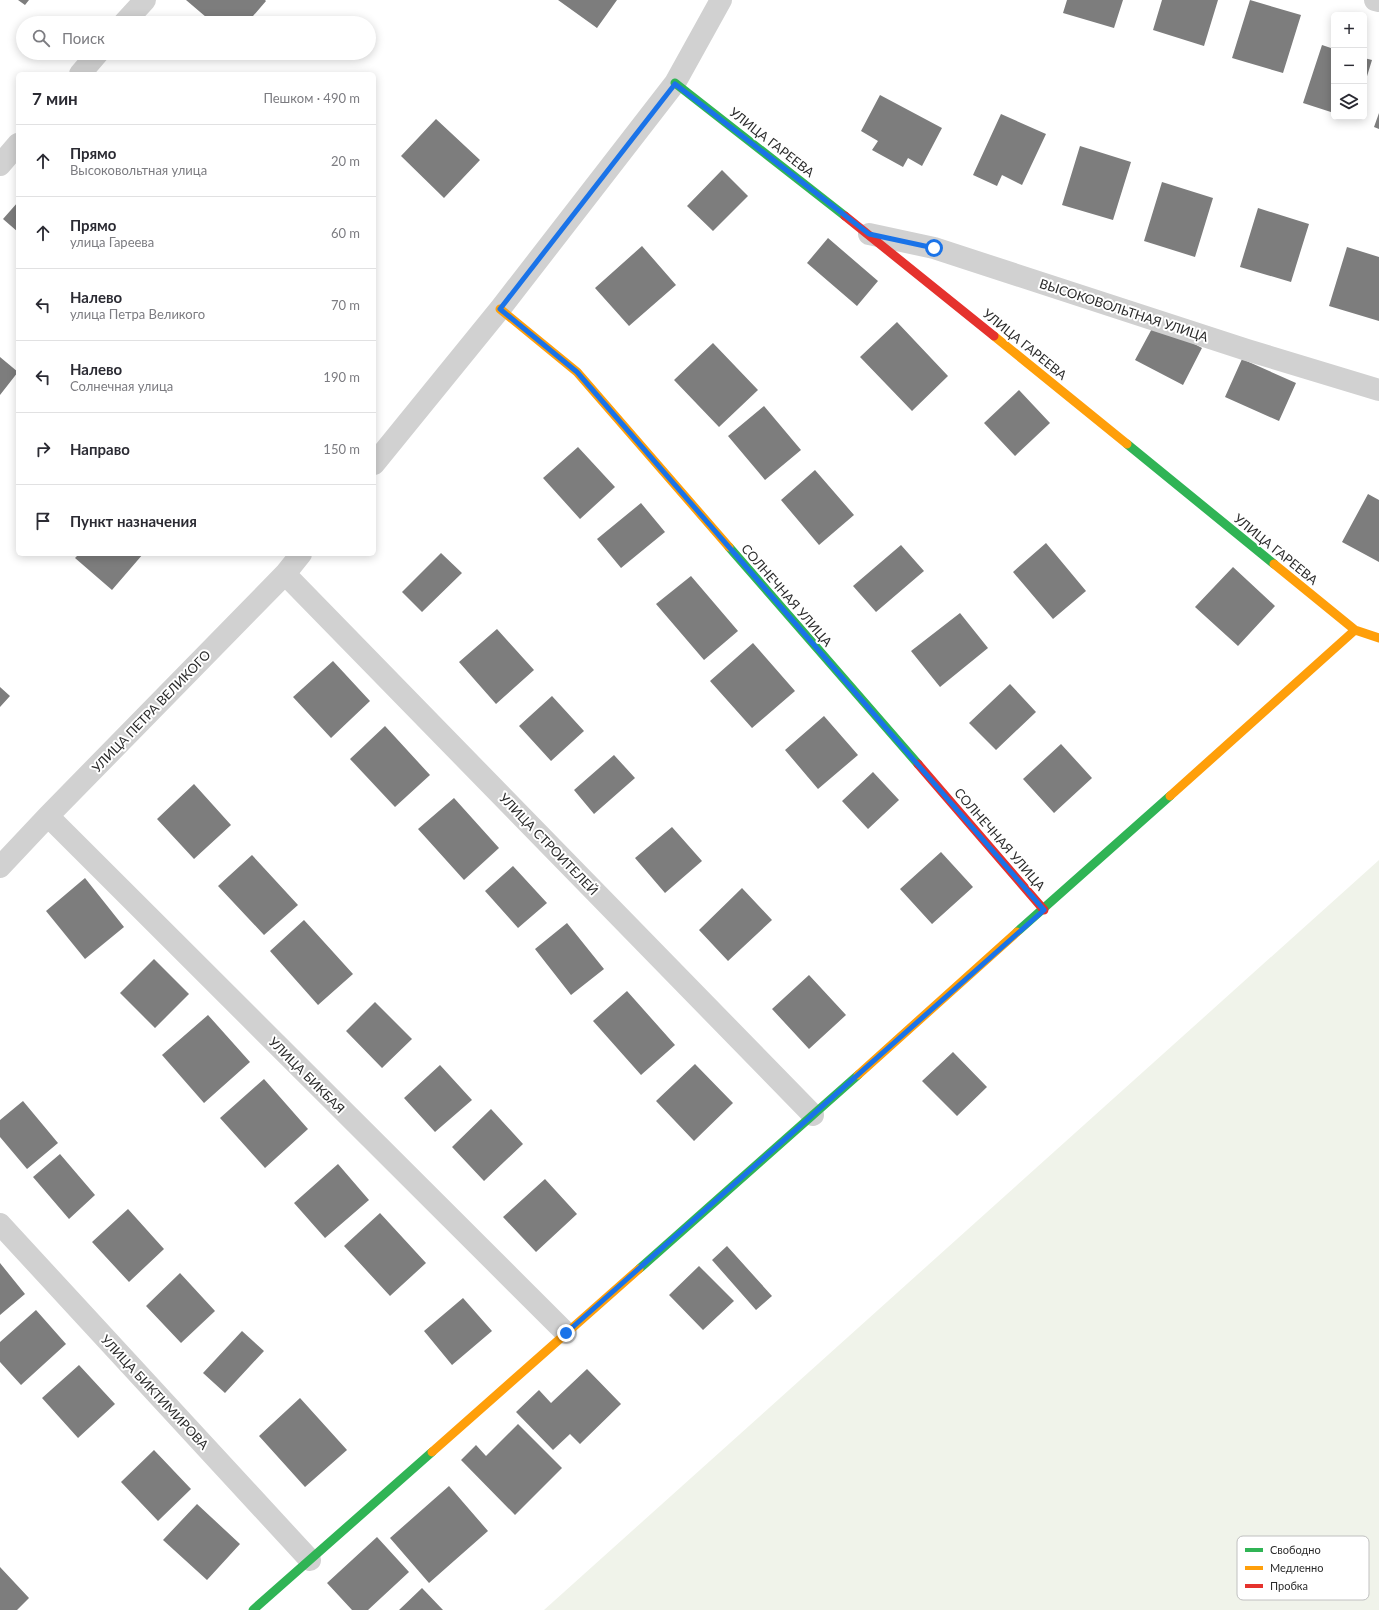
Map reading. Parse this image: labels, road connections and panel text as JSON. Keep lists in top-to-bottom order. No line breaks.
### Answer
{"streets":{"street":["УЛИЦА ГАРЕЕВА","ВЫСОКОВОЛЬТНАЯ УЛИЦА","СОЛНЕЧНАЯ УЛИЦА","УЛИЦА ПЕТРА ВЕЛИКОГО","УЛИЦА СТРОИТЕЛЕЙ","УЛИЦА БИКБАЯ","УЛИЦА БИКТИМИРОВА"]},"crossings":[["УЛИЦА ГАРЕЕВА","ВЫСОКОВОЛЬТНАЯ УЛИЦА"],["УЛИЦА ПЕТРА ВЕЛИКОГО","УЛИЦА СТРОИТЕЛЕЙ"],["УЛИЦА ПЕТРА ВЕЛИКОГО","УЛИЦА БИКБАЯ"]],"legend":["Свободно","Медленно","Пробка"],"page":{"map_buttons":["+","−"],"search":"Поиск","heading":["7 мин","Пешком · 490 m"],"list":[["Прямо","Высоковольтная улица","20 m"],["Прямо","улица Гареева","60 m"],["Налево","улица Петра Великого","70 m"],["Налево","Солнечная улица","190 m"],["Направо","150 m"],"Пункт назначения"]}}
